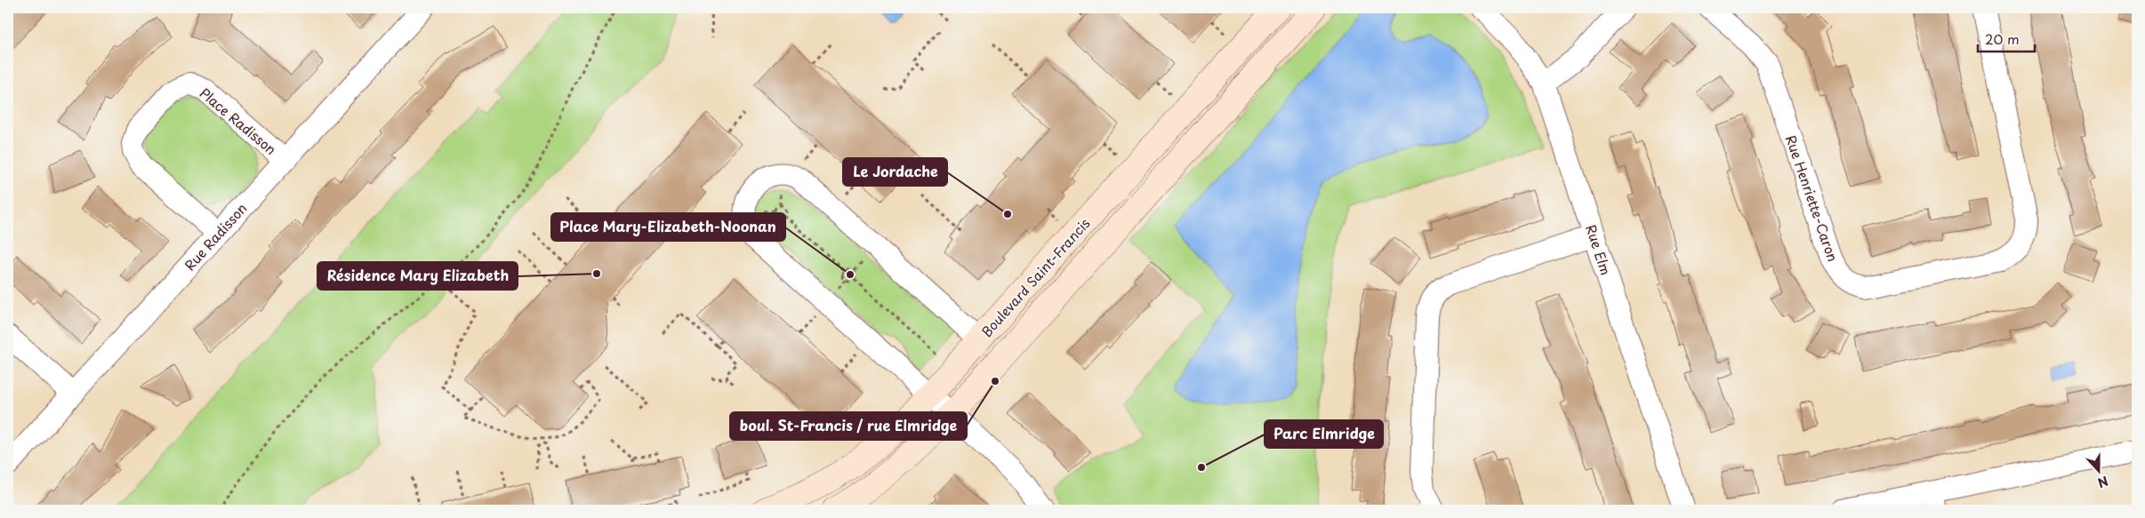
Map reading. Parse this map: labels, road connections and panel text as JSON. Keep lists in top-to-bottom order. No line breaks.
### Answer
{"streets":{"street":["Place Radisson","Rue Henriette-Caron","Rue Radisson","Rue Elm","Boulevard Saint-Francis"]},"crossings":[["Place Radisson","Rue Radisson"]],"places":["Le Jordache","Résidence Mary Elizabeth","Place Mary-Elizabeth-Noonan","boul. St-Francis / rue Elmridge","Parc Elmridge"],"scale_bar":"20 m","north":"bottom"}
